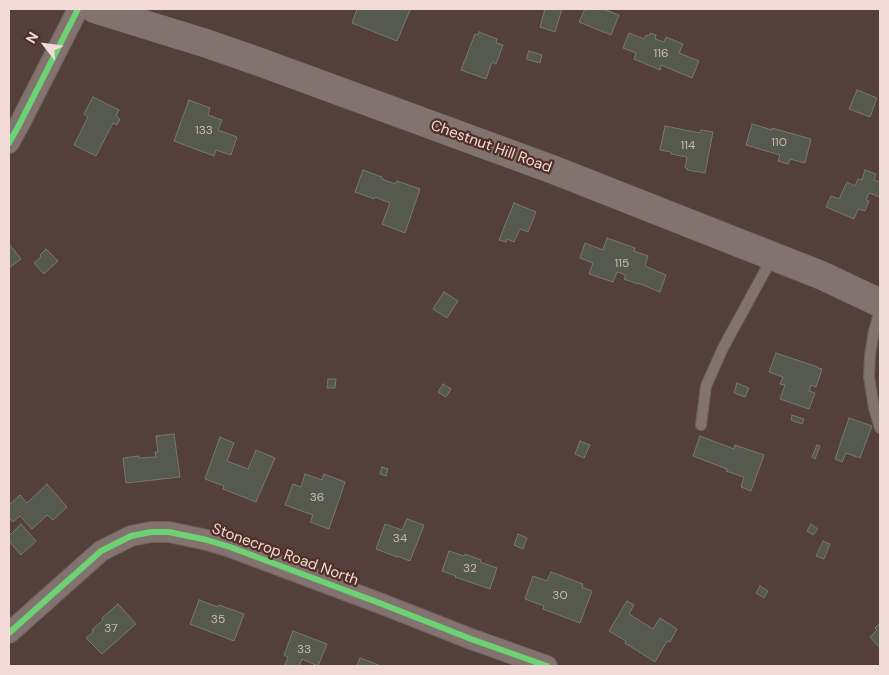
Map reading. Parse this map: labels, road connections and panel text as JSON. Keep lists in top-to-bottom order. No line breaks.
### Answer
{"streets":{"main road":["Chestnut Hill Road"],"street":["Stonecrop Road North"]},"house_numbers":["116","133","110","114","115","36","34","32","30","35","37","33"],"north":"top left"}
